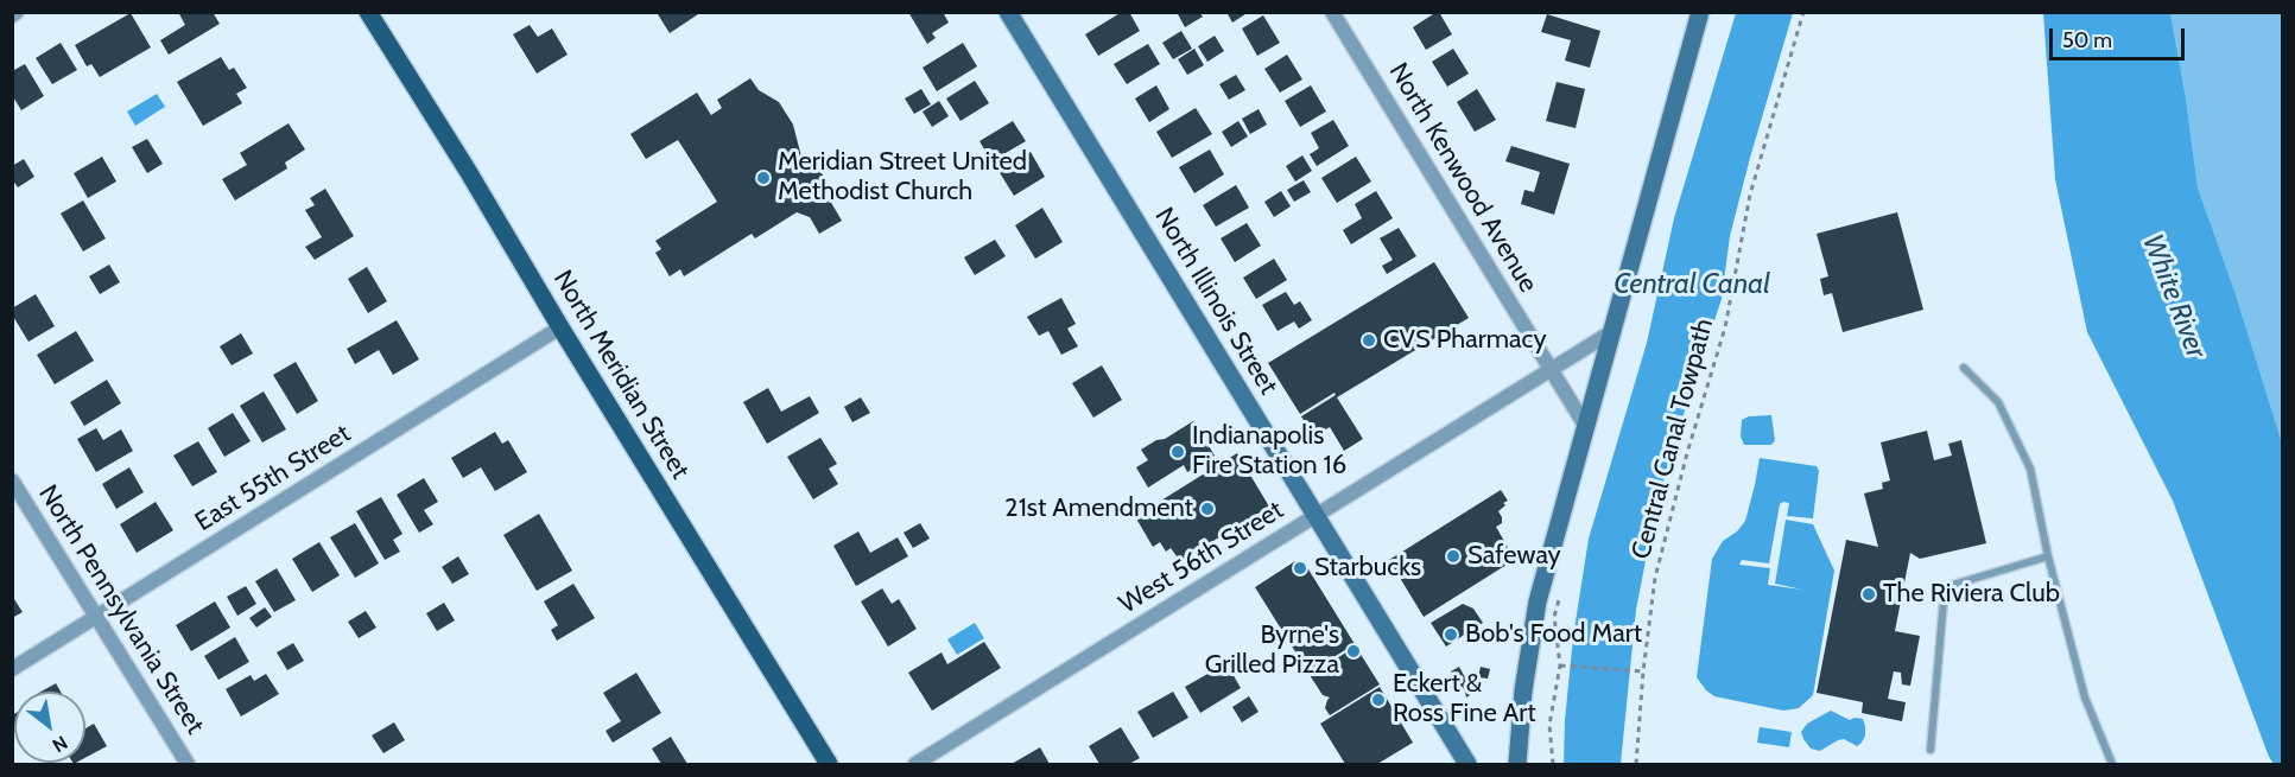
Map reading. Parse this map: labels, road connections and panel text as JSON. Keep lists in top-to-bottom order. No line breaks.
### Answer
{"streets":{"main road":["North Meridian Street"],"street":["North Kenwood Avenue","North Illinois Street","East 55th Street","West 56th Street","North Pennsylvania Street"],"path":["Central Canal Towpath"]},"crossings":[["North Kenwood Avenue","West 56th Street"],["North Illinois Street","West 56th Street"],["North Meridian Street","East 55th Street"],["East 55th Street","North Pennsylvania Street"]],"water":["Central Canal","White River"],"places":["Meridian Street United Methodist Church","CVS Pharmacy","Indianapolis Fire Station 16","21st Amendment","Safeway","Starbucks","The Riviera Club","Bob's Food Mart","Byrne's Grilled Pizza","Eckert & Ross Fine Art"],"scale_bar":"50 m","north":"bottom right"}
